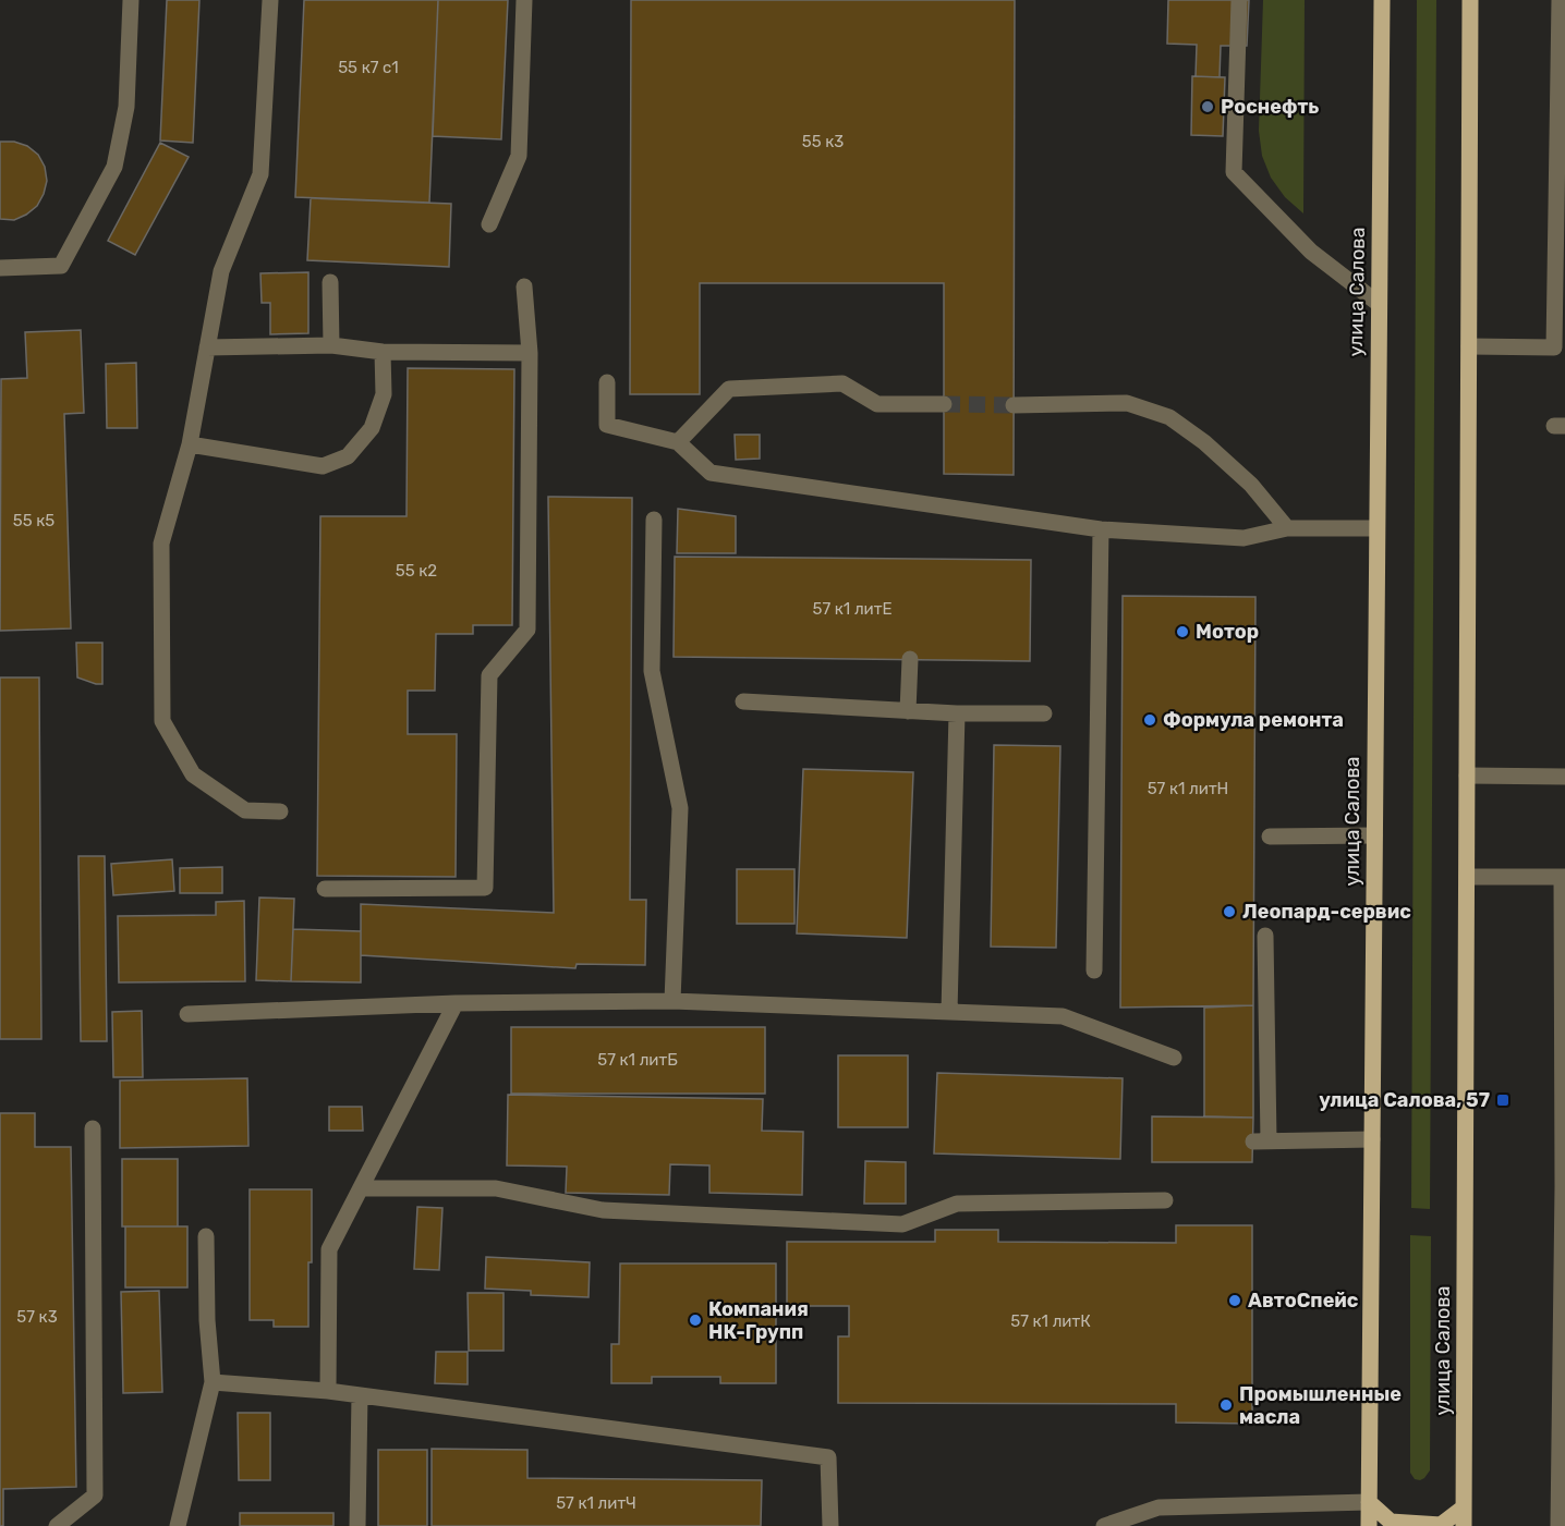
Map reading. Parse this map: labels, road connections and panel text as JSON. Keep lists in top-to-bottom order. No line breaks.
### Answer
{"streets":{"main road":["улица Салова"]},"places":{"other":["Роснефть","Мотор","Формула ремонта","Леопард-сервис","АвтоСпейс","Компания НК-Групп","Промышленные масла"],"transit":["улица Салова, 57"]},"house_numbers":["55 к7 с1","55 к3","55 к5","55 к2","57 к1 литЕ","57 к1 литН","57 к1 литБ","57 к3","57 к1 литК","57 к1 литЧ"]}
